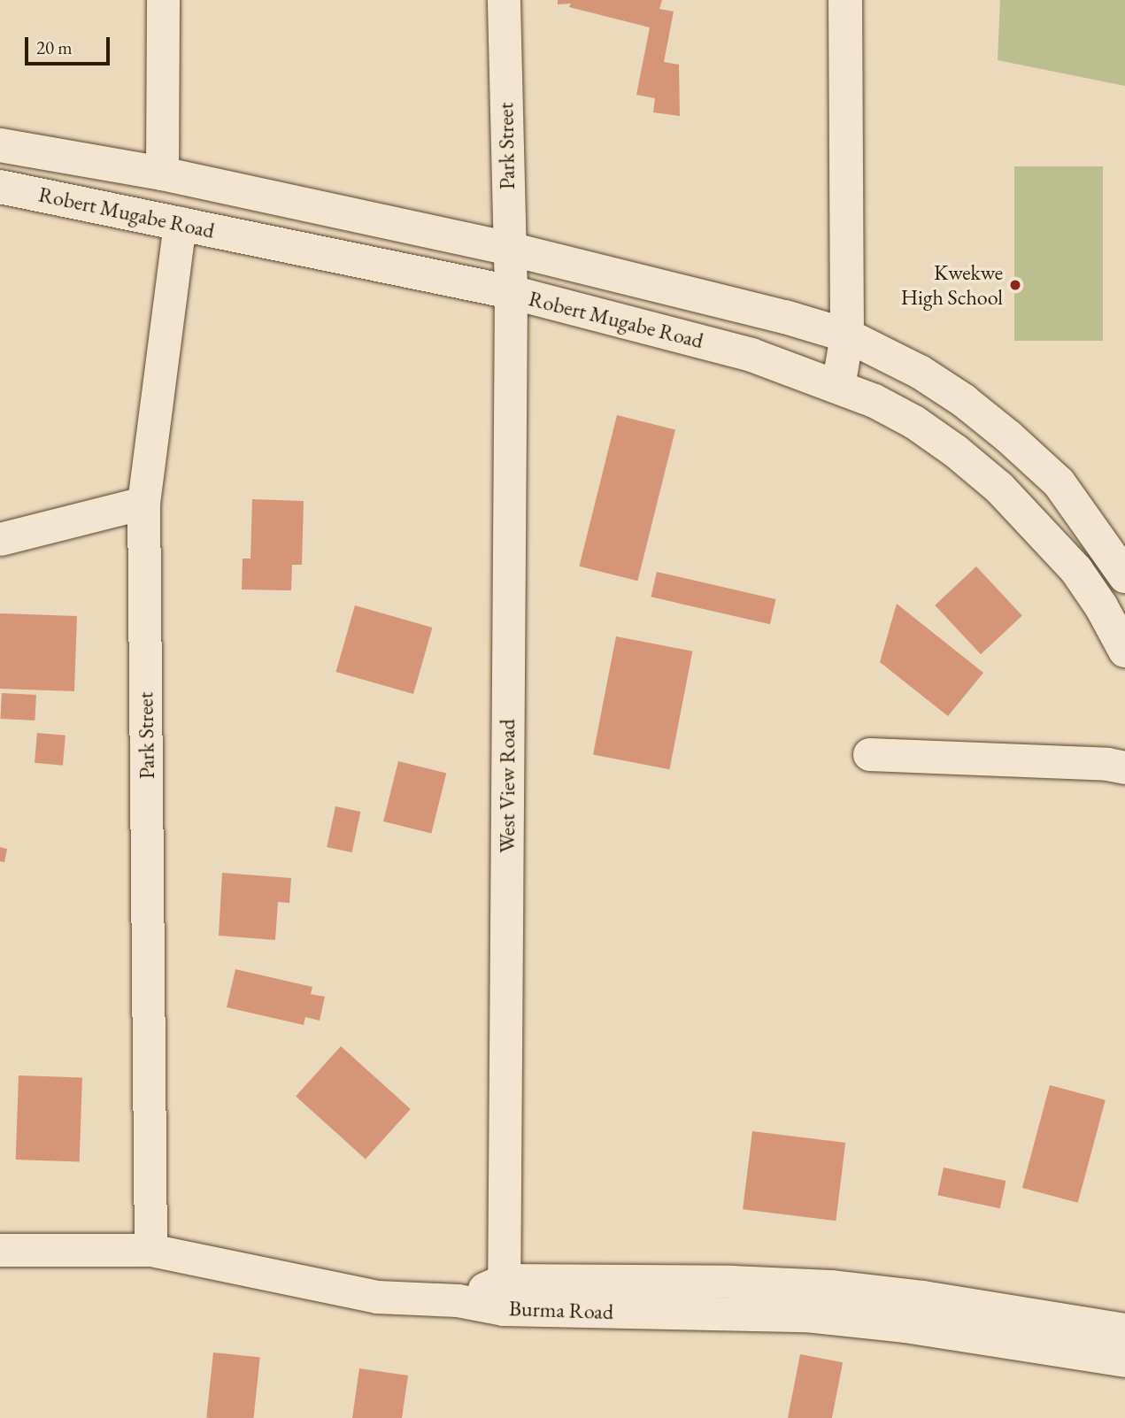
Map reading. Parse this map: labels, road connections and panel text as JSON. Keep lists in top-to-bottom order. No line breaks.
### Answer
{"streets":{"main road":["Robert Mugabe Road"],"street":["Park Street","West View Road","Burma Road"]},"crossings":[["Park Street","Robert Mugabe Road"],["Park Street","West View Road"],["Robert Mugabe Road","West View Road"],["West View Road","Burma Road"]],"places":["Kwekwe High School"],"scale_bar":"20 m"}
